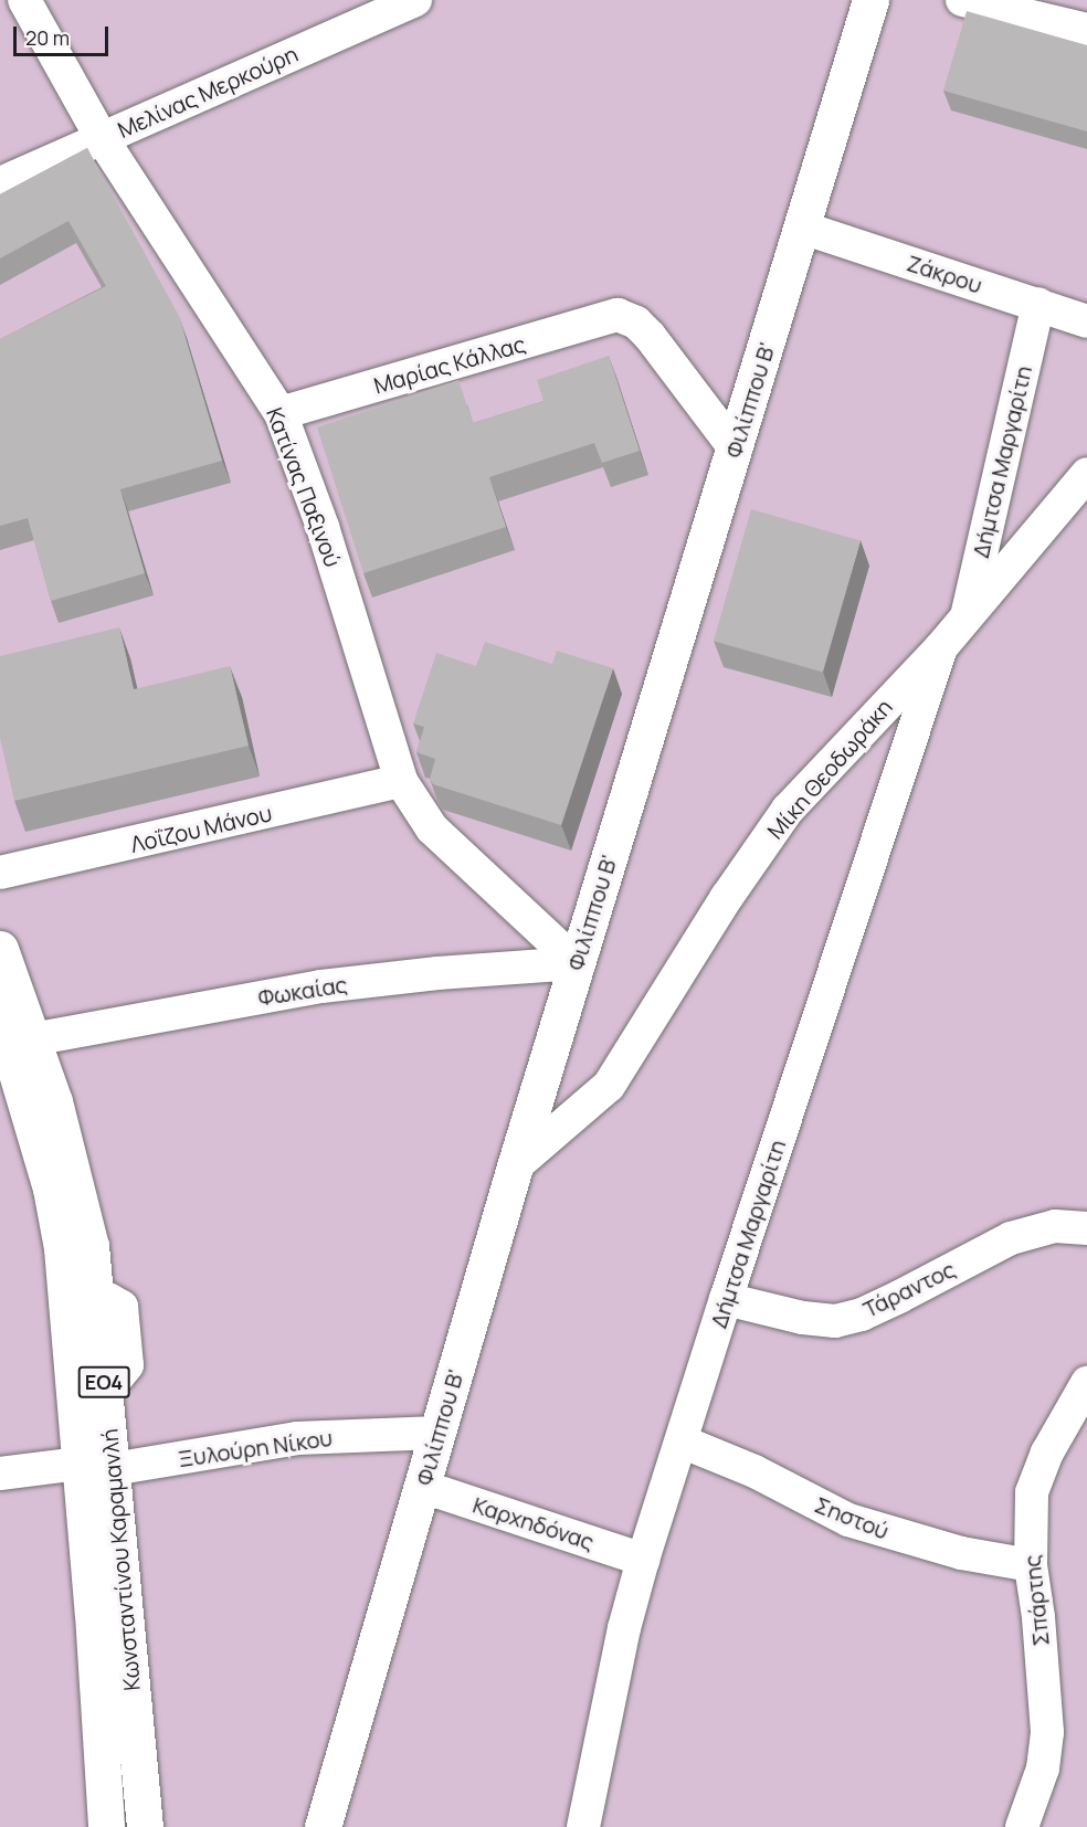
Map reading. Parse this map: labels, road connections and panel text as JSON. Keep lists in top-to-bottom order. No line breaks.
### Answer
{"streets":{"main road":["Φιλίππου Β'","ΕΟ4","Κωνσταντίνου Καραμανλή"],"street":["Μελίνας Μερκούρη","Ζάκρου","Μαρίας Κάλλας","Δήμτσα Μαργαρίτη","Κατίνας Παξινού","Μίκη Θεοδωράκη","Λοΐζου Μάνου","Φωκαίας","Τάραντος","Ξυλούρη Νίκου","Σηστού","Καρχηδόνας","Σπάρτης"]},"crossings":[["Μελίνας Μερκούρη","Κατίνας Παξινού"],["Ζάκρου","Φιλίππου Β'"],["Ζάκρου","Δήμτσα Μαργαρίτη"],["Μαρίας Κάλλας","Φιλίππου Β'"],["Μαρίας Κάλλας","Κατίνας Παξινού"],["Φιλίππου Β'","Κατίνας Παξινού"],["Φιλίππου Β'","Μίκη Θεοδωράκη"],["Φιλίππου Β'","Φωκαίας"],["Φιλίππου Β'","Ξυλούρη Νίκου"],["Φιλίππου Β'","Καρχηδόνας"],["Δήμτσα Μαργαρίτη","Μίκη Θεοδωράκη"],["Δήμτσα Μαργαρίτη","Τάραντος"],["Δήμτσα Μαργαρίτη","Σηστού"],["Δήμτσα Μαργαρίτη","Καρχηδόνας"],["Κατίνας Παξινού","Λοΐζου Μάνου"],["Κατίνας Παξινού","Φωκαίας"],["Φωκαίας","Κωνσταντίνου Καραμανλή"],["Ξυλούρη Νίκου","Κωνσταντίνου Καραμανλή"],["Σηστού","Σπάρτης"]],"scale_bar":"20 m"}
